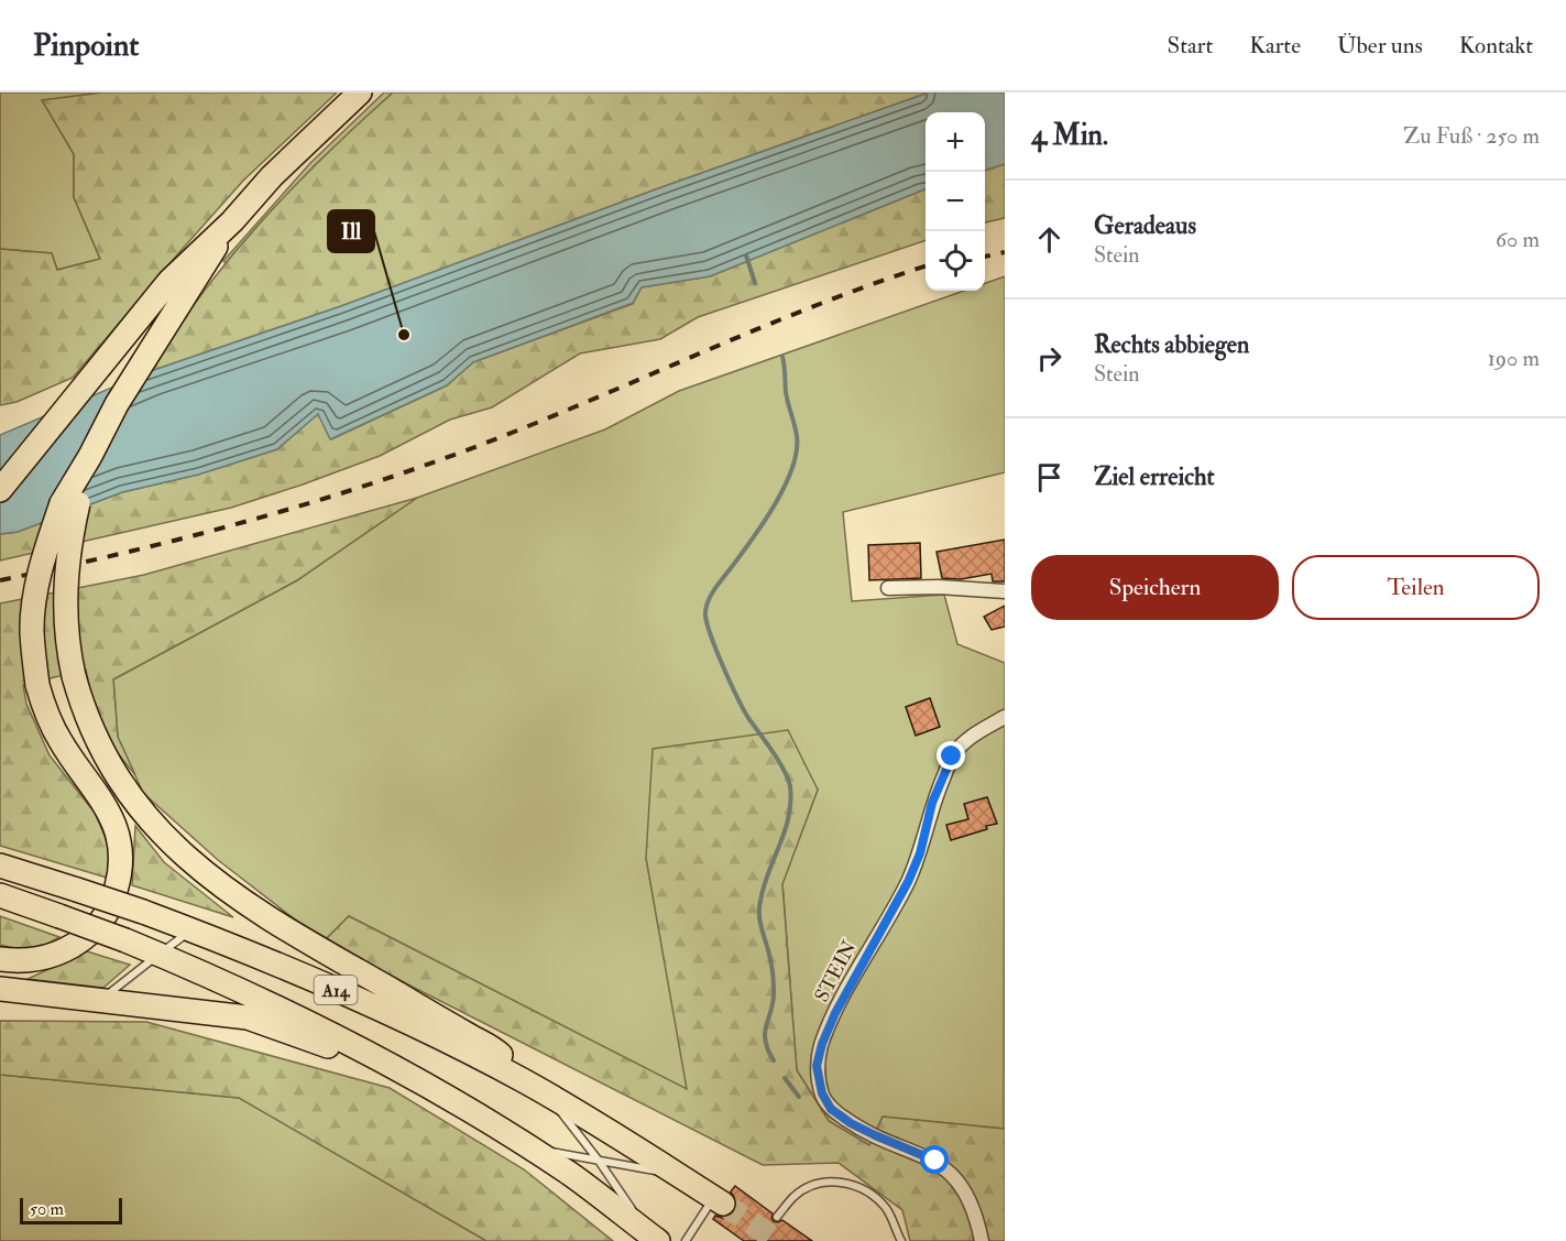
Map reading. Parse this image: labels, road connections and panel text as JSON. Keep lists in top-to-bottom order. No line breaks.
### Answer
{"streets":{"highway":["A14"],"street":["STEIN"]},"places":["Ill"],"scale_bar":"50 m","page":{"header":"Pinpoint","nav":["Start","Karte","Über uns","Kontakt"],"heading":["4 Min.","Zu Fuß · 250 m"],"map_buttons":["+","−"],"list":[["Geradeaus","Stein","60 m"],["Rechts abbiegen","Stein","190 m"],"Ziel erreicht"],"buttons":["Speichern","Teilen"],"scale":"50 m"}}
